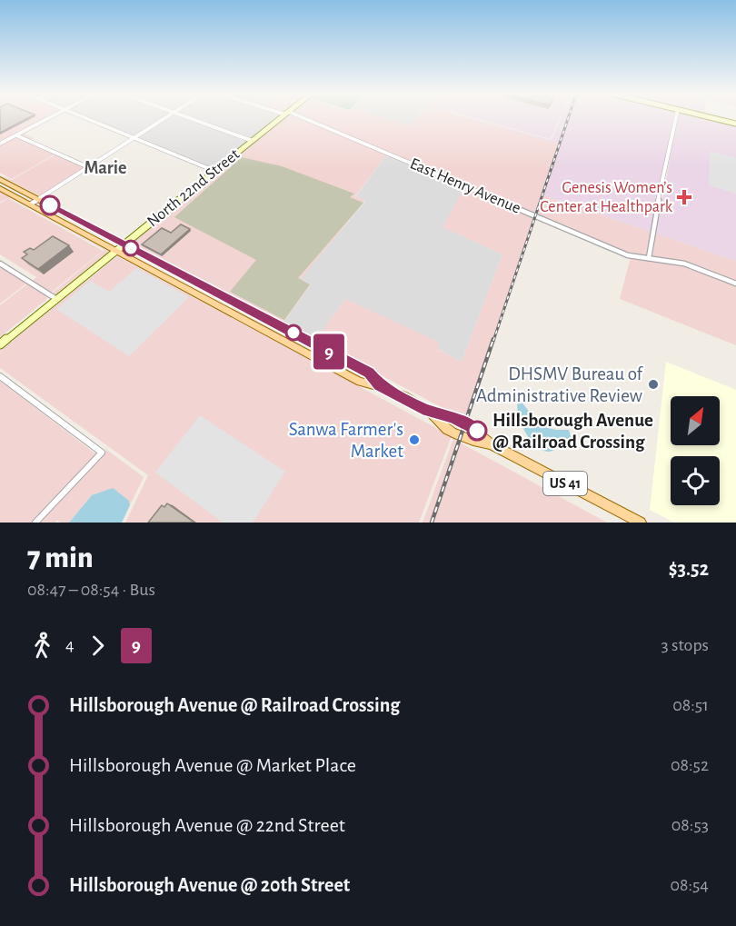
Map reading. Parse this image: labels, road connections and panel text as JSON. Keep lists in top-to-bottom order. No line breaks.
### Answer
{"streets":{"main road":["US 41"],"street":["East Henry Avenue","North 22nd Street"]},"crossings":[["North 22nd Street","US 41"]],"districts":["Marie"],"places":{"health":["Genesis Women’s Center at Healthpark"],"other":["DHSMV Bureau of Administrative Review","Hillsborough Avenue @ Railroad Crossing","Sanwa Farmer's Market"]},"lines":["bus line 9"],"north":"top right","page":{"on_map":"9","heading":["7 min","08:47 – 08:54 · Bus","$3.52"],"legs":["4","9","3 stops"],"list":[{"name":"Hillsborough Avenue @ Railroad Crossing","value":"08:51"},{"name":"Hillsborough Avenue @ Market Place","value":"08:52"},{"name":"Hillsborough Avenue @ 22nd Street","value":"08:53"},{"name":"Hillsborough Avenue @ 20th Street","value":"08:54"}]}}
